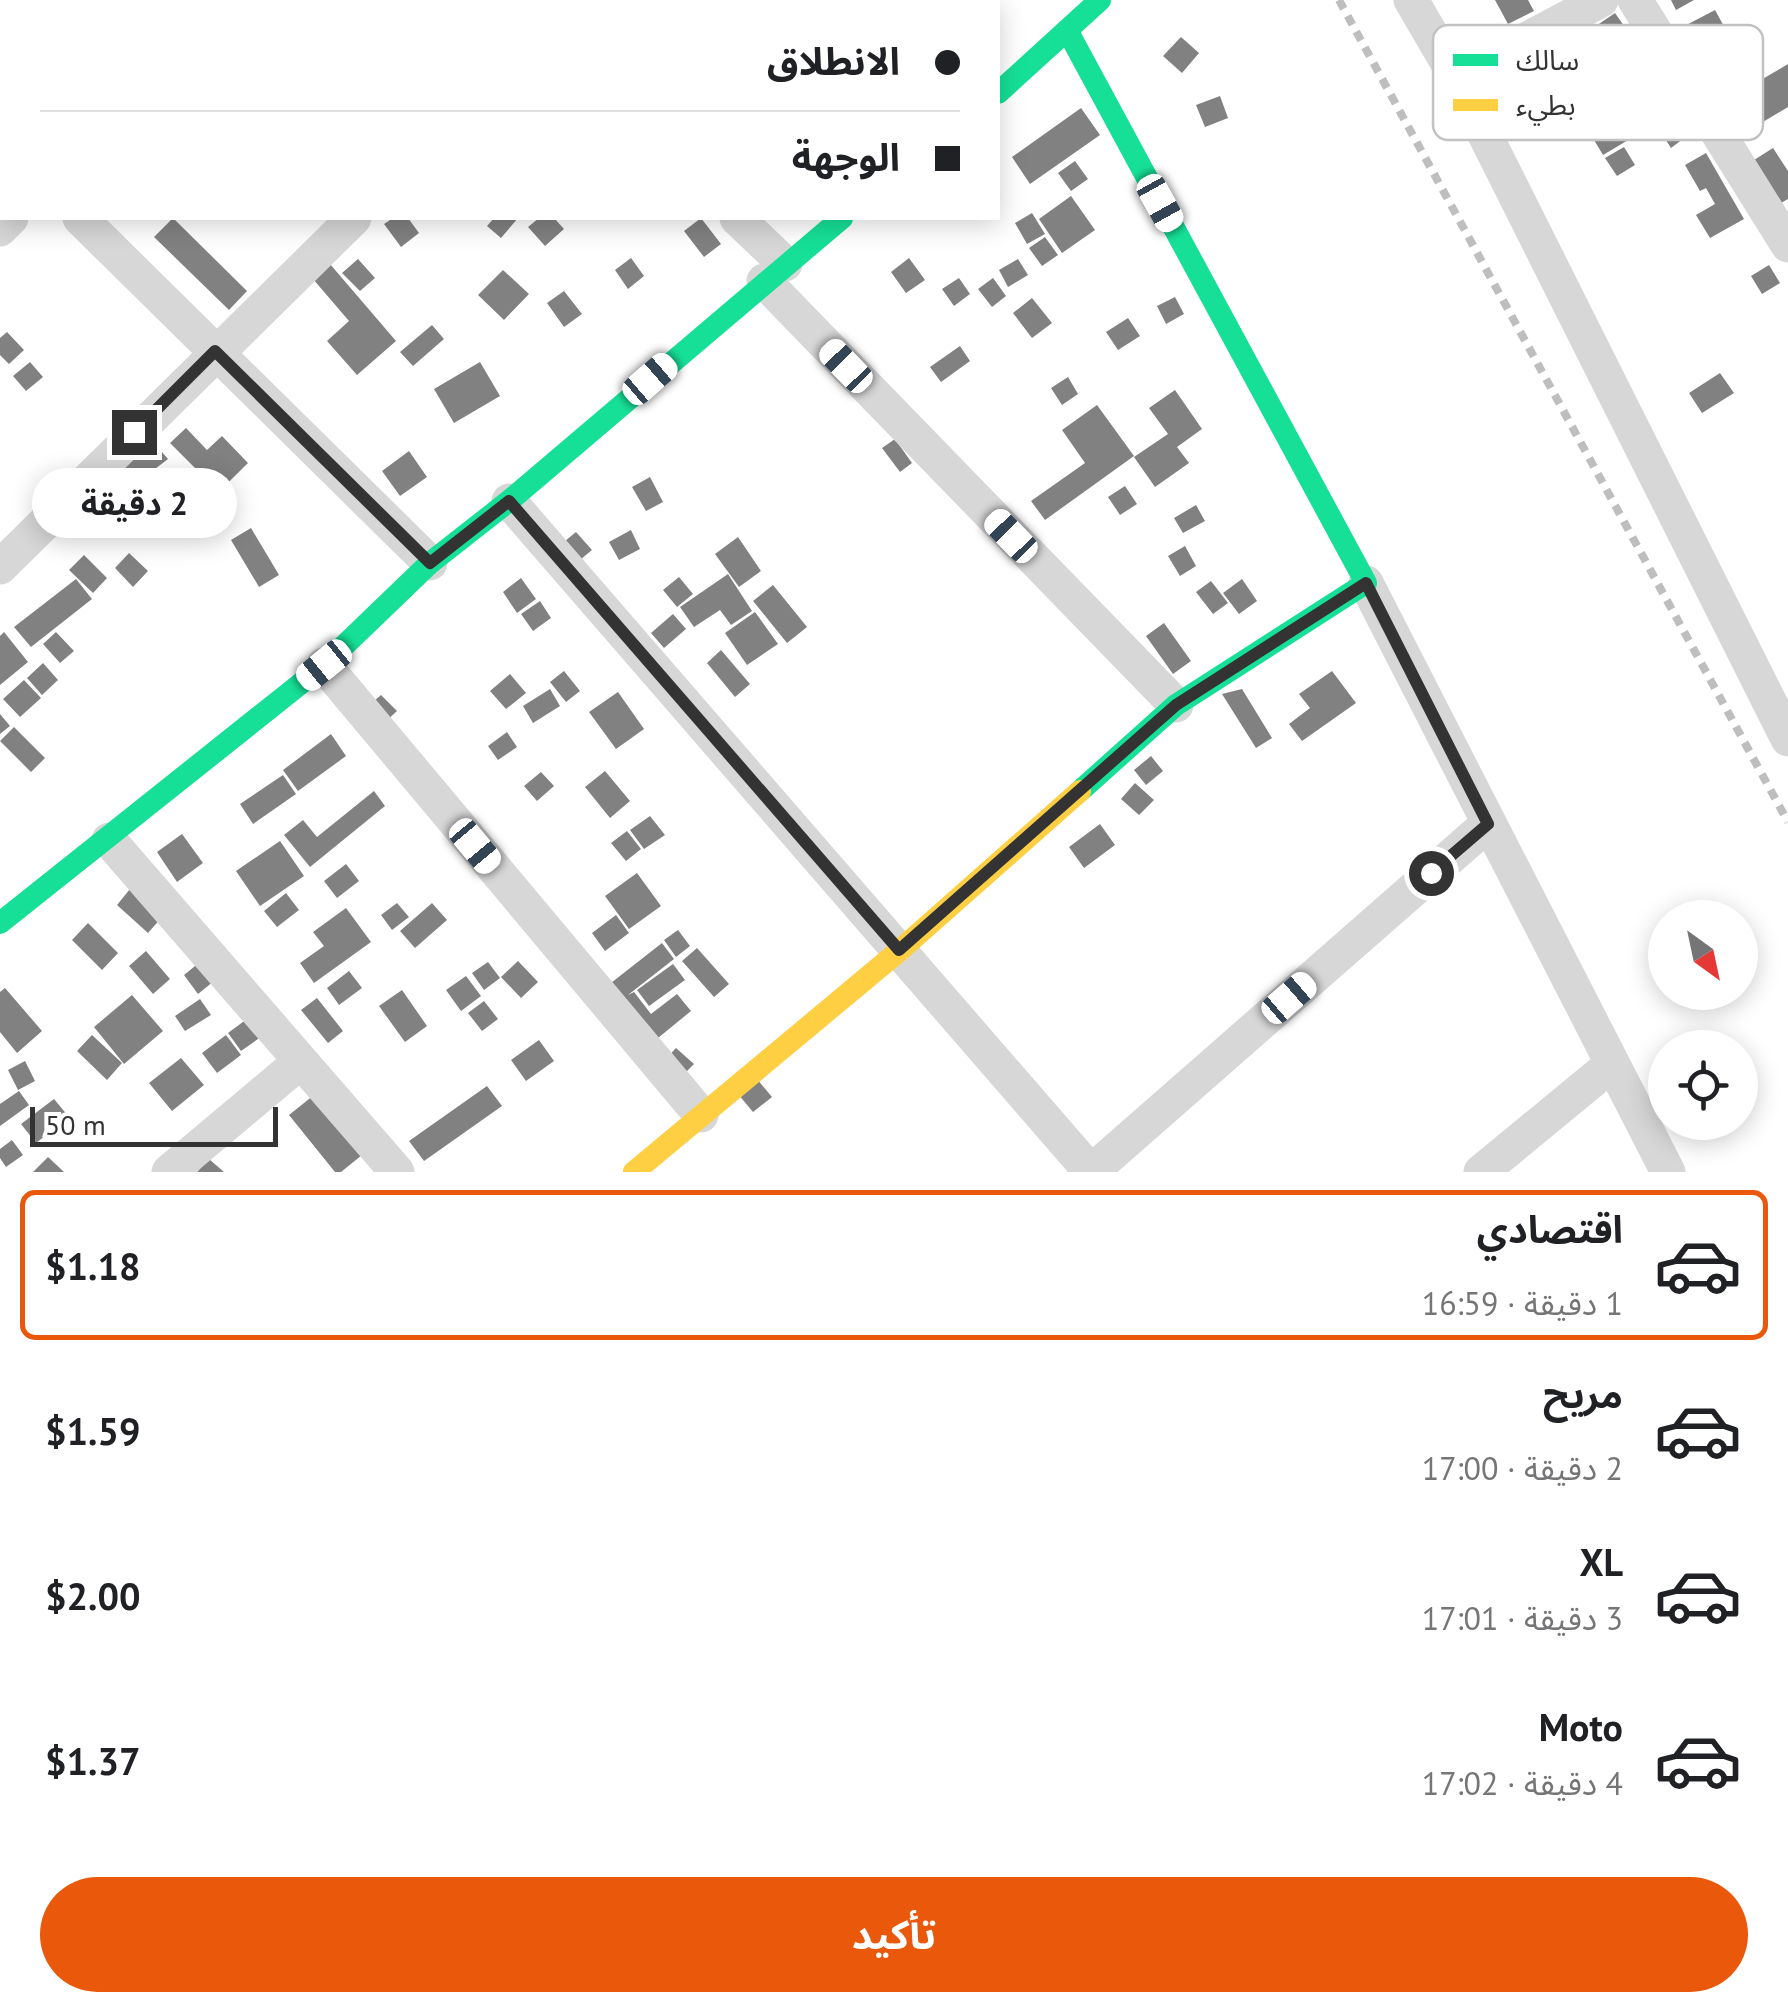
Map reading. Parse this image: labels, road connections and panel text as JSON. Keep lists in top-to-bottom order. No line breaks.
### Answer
{"legend":["سالك","بطيء"],"scale_bar":"50 m","north":"bottom right","page":{"banner":["الانطلاق","الوجهة"],"bubble":"2 دقيقة","scale":"50 m","list":[{"name":"اقتصادي","note":"1 دقيقة · 16:59","value":"$1.18"},{"name":"مريح","note":"2 دقيقة · 17:00","value":"$1.59"},{"name":"XL","note":"3 دقيقة · 17:01","value":"$2.00"},{"name":"Moto","note":"4 دقيقة · 17:02","value":"$1.37"}],"buttons":"تأكيد"}}
